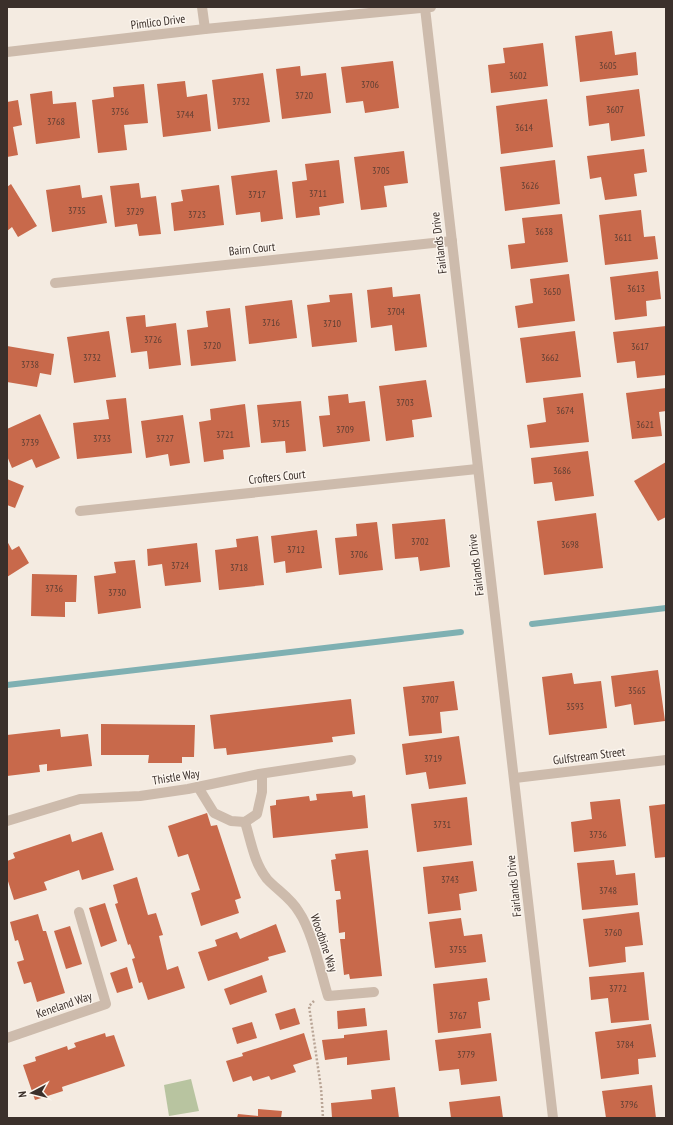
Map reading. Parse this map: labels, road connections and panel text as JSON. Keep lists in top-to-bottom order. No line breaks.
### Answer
{"streets":{"street":["Pimlico Drive","Fairlands Drive","Bairn Court","Crofters Court","Gulfstream Street","Thistle Way","Woodbine Way","Keneland Way"]},"crossings":[["Pimlico Drive","Fairlands Drive"],["Fairlands Drive","Bairn Court"],["Fairlands Drive","Crofters Court"],["Fairlands Drive","Gulfstream Street"]],"house_numbers":["3605","3602","3706","3720","3732","3607","3756","3744","3768","3614","3705","3626","3711","3717","3735","3729","3723","3638","3611","3613","3650","3704","3716","3710","3726","3720","3617","3732","3662","3738","3703","3674","3715","3621","3709","3721","3733","3727","3739","3686","3702","3698","3712","3706","3724","3718","3736","3730","3565","3707","3593","3719","3731","3736","3743","3748","3760","3755","3772","3767","3784","3779","3796"],"north":"left"}
